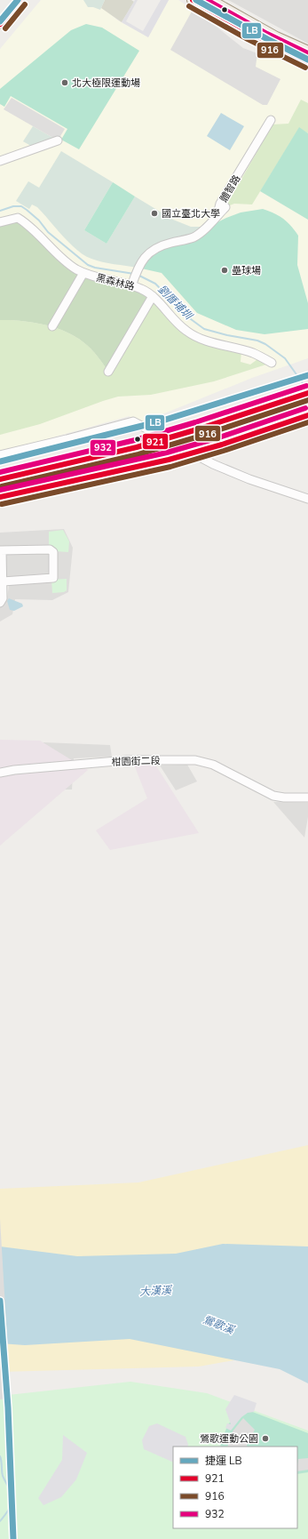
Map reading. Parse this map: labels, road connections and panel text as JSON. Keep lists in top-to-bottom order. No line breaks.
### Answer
{"streets":{"street":["體智路","黑森林路","柑園街二段"]},"crossings":[["體智路","黑森林路"]],"water":["劉厝埔圳","大漢溪","鶯歌溪"],"places":["北大極限運動場","國立臺北大學","壘球場","鶯歌運動公園"],"lines":["metro line LB","transit line 921","transit line 932","transit line 916"],"legend":["捷運 LB","921","916","932"]}
